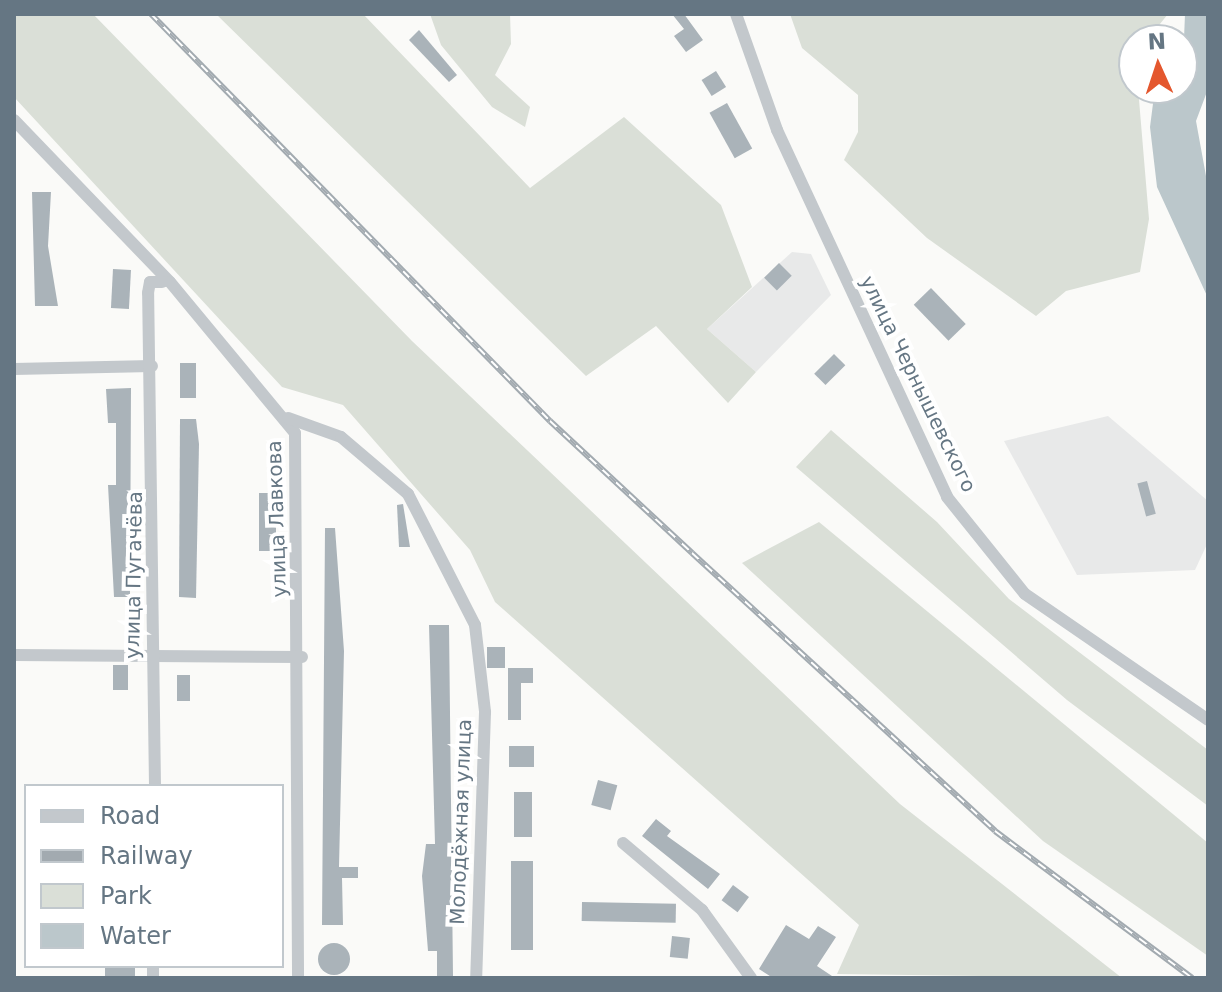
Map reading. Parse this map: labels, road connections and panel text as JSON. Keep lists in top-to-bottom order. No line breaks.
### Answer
{"streets":{"street":["улица Чернышевского","улица Лавкова","улица Пугачёва","Молодёжная улица"]},"crossings":[["улица Лавкова","улица Пугачёва"],["улица Лавкова","Молодёжная улица"]],"legend":["Road","Railway","Park","Water"],"north":"top"}
